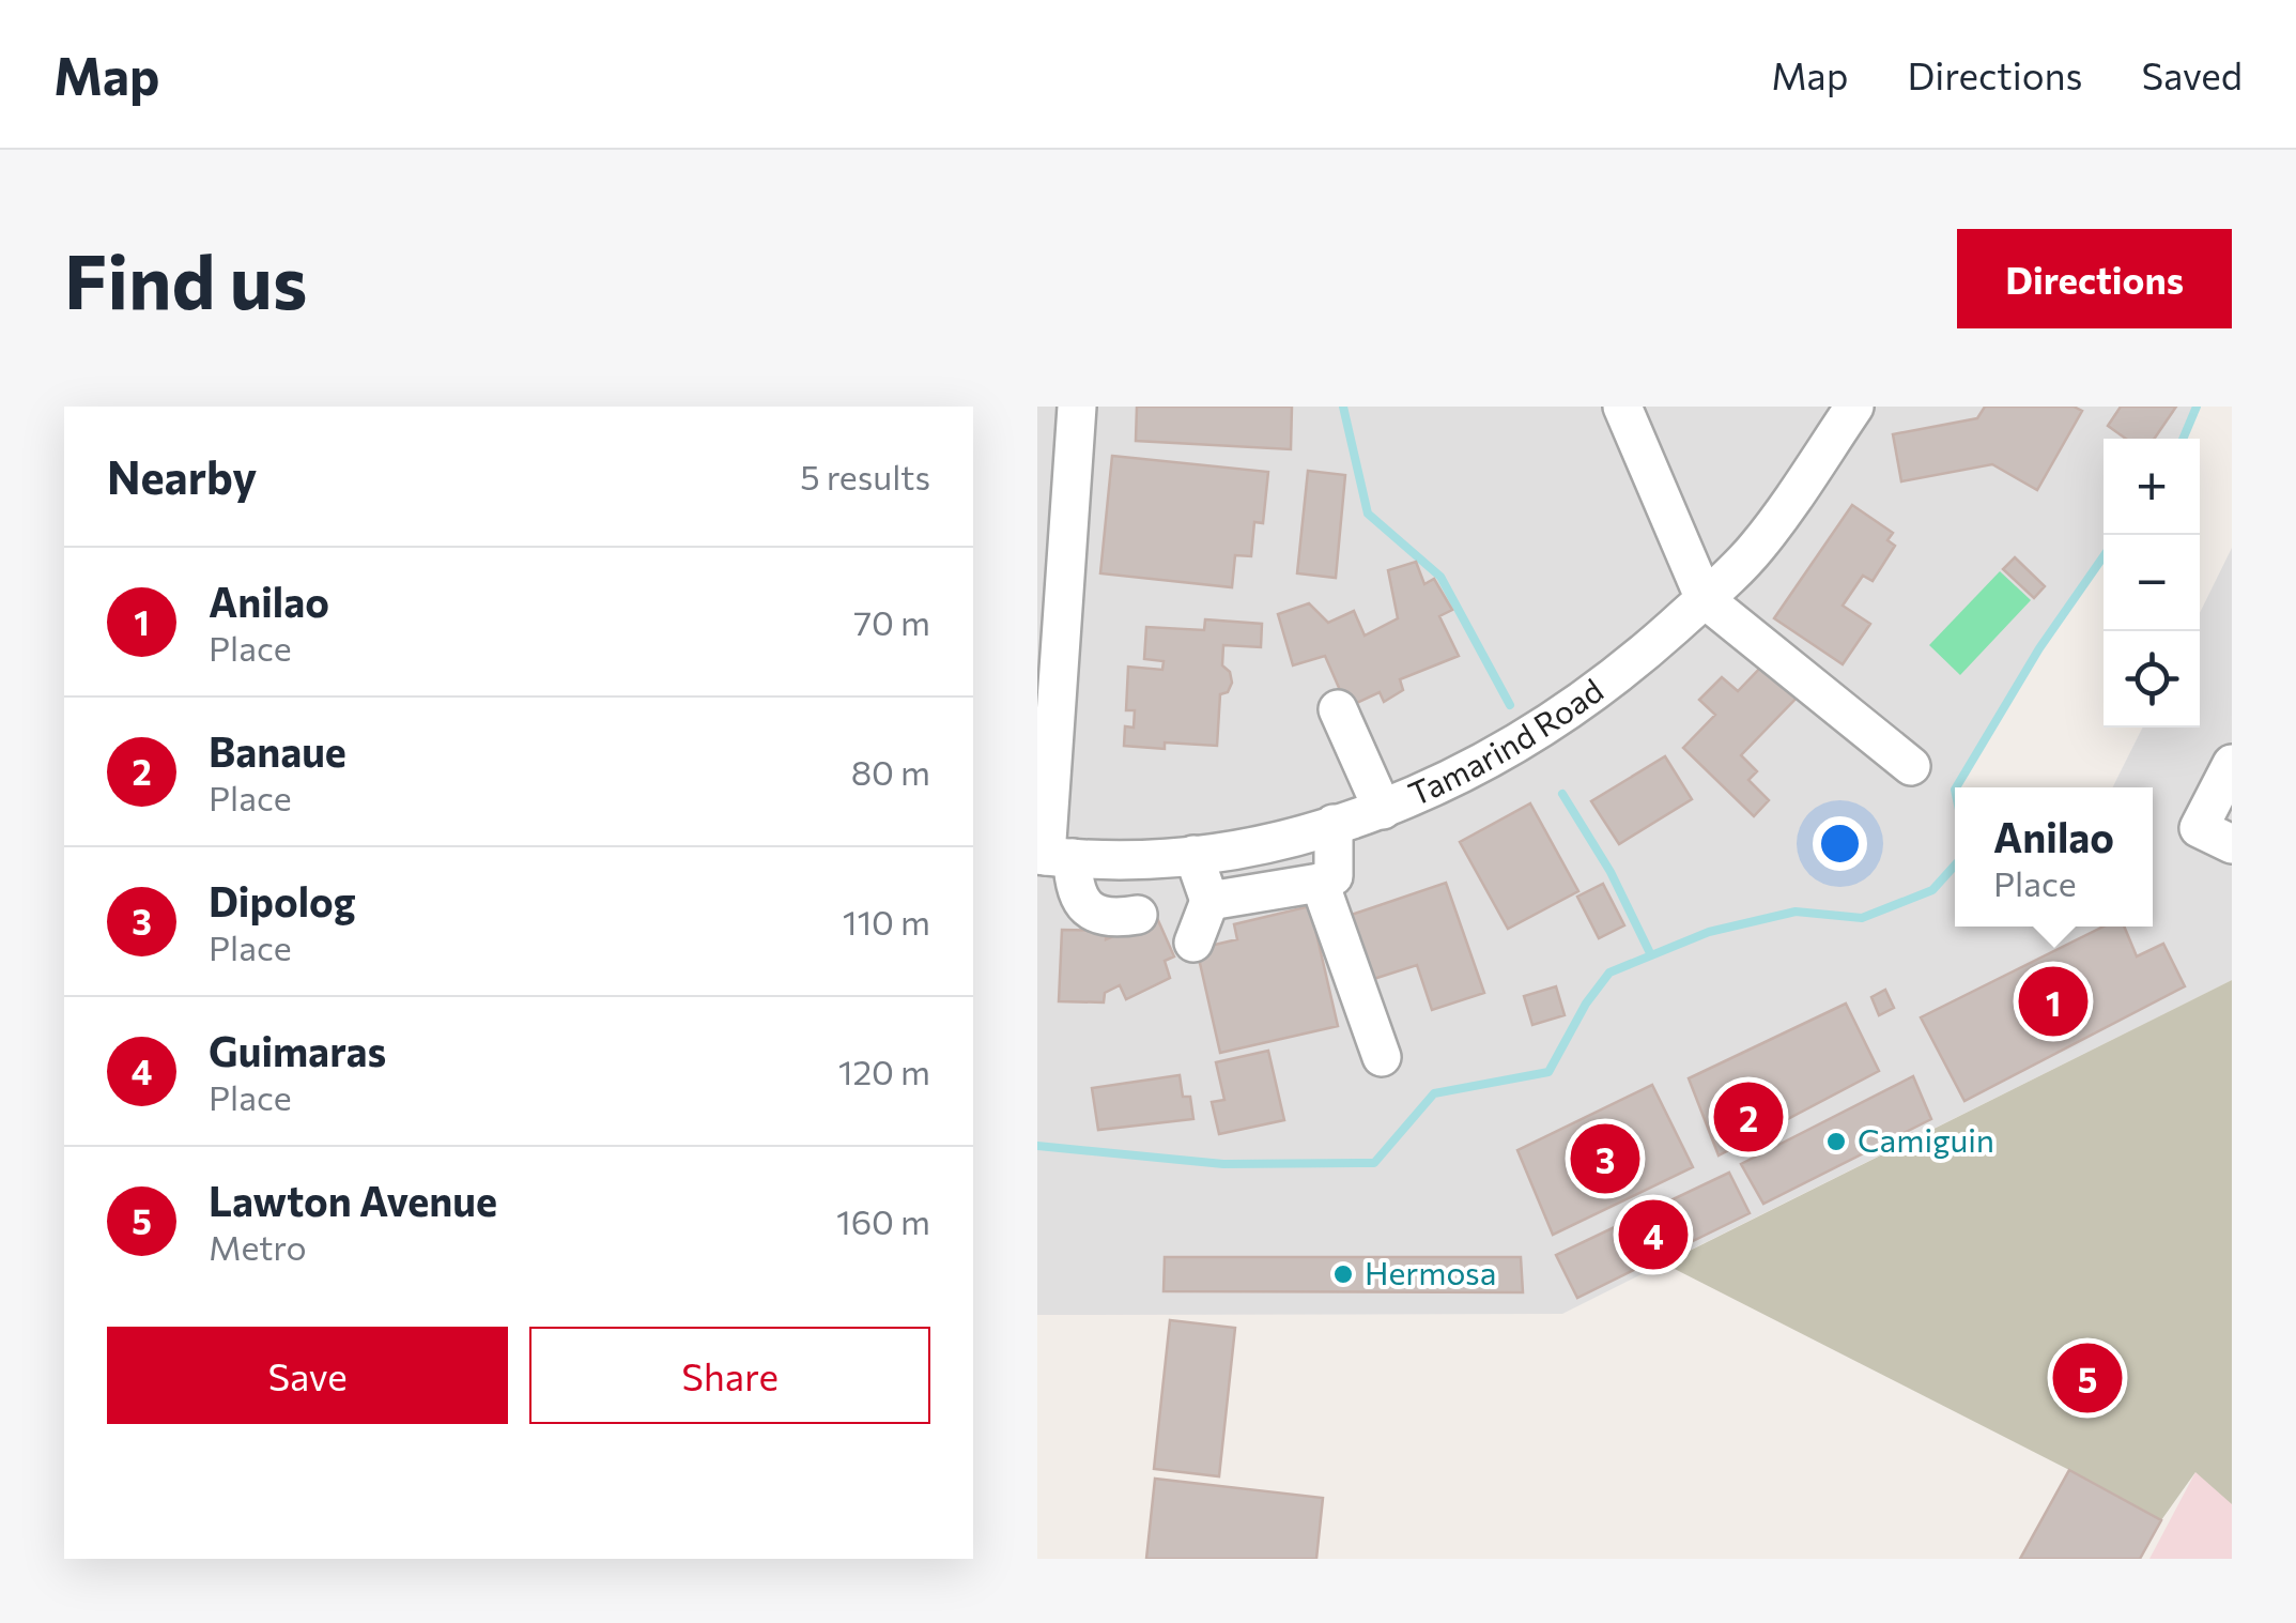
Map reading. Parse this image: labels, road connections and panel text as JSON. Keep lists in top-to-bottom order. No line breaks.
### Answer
{"streets":{"street":["Tamarind Road"]},"places":["Camiguin","Hermosa"],"page":{"header":"Map","nav":["Map","Directions","Saved"],"buttons":["Directions",["Save","Share"]],"title":"Find us","heading":["Nearby","5 results"],"map_buttons":["+","−"],"list":[{"mark":"1","name":"Anilao","note":"Place","value":"70 m"},{"mark":"2","name":"Banaue","note":"Place","value":"80 m"},{"mark":"3","name":"Dipolog","note":"Place","value":"110 m"},{"mark":"4","name":"Guimaras","note":"Place","value":"120 m"},{"mark":"5","name":"Lawton Avenue","note":"Metro","value":"160 m"}],"popup":["Anilao","Place"],"pins":["1","2","3","4","5"]}}
